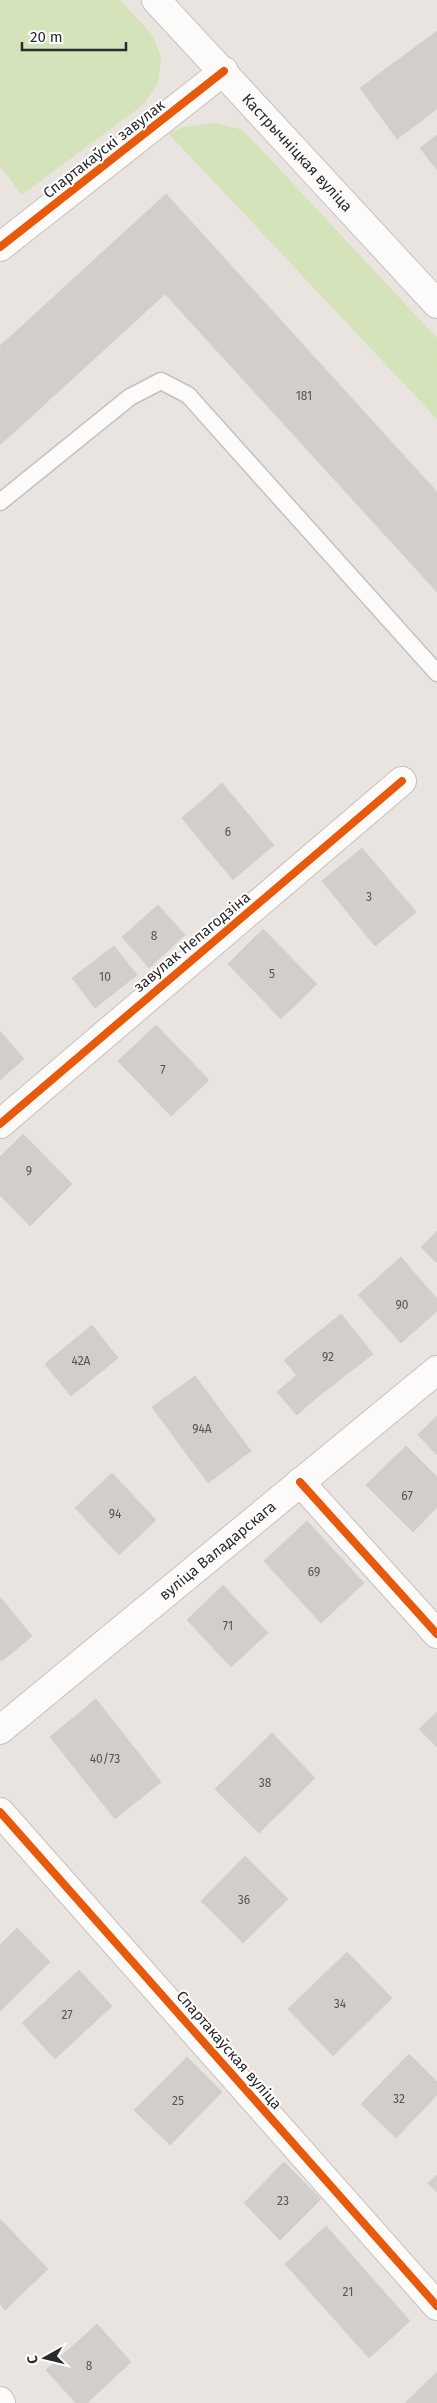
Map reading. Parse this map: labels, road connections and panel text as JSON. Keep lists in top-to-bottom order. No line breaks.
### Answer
{"streets":{"street":["Спартакаўскі завулак","Кастрычніцкая вуліца","завулак Непагодзіна","вуліца Валадарскага","Спартакаўская вуліца"]},"crossings":[["Спартакаўскі завулак","Кастрычніцкая вуліца"]],"house_numbers":["181","6","3","8","5","10","7","9","90","92","42А","94А","67","94","69","71","40/73","38","36","34","27","32","25","23","21","8"],"scale_bar":"20 m","north":"left"}
